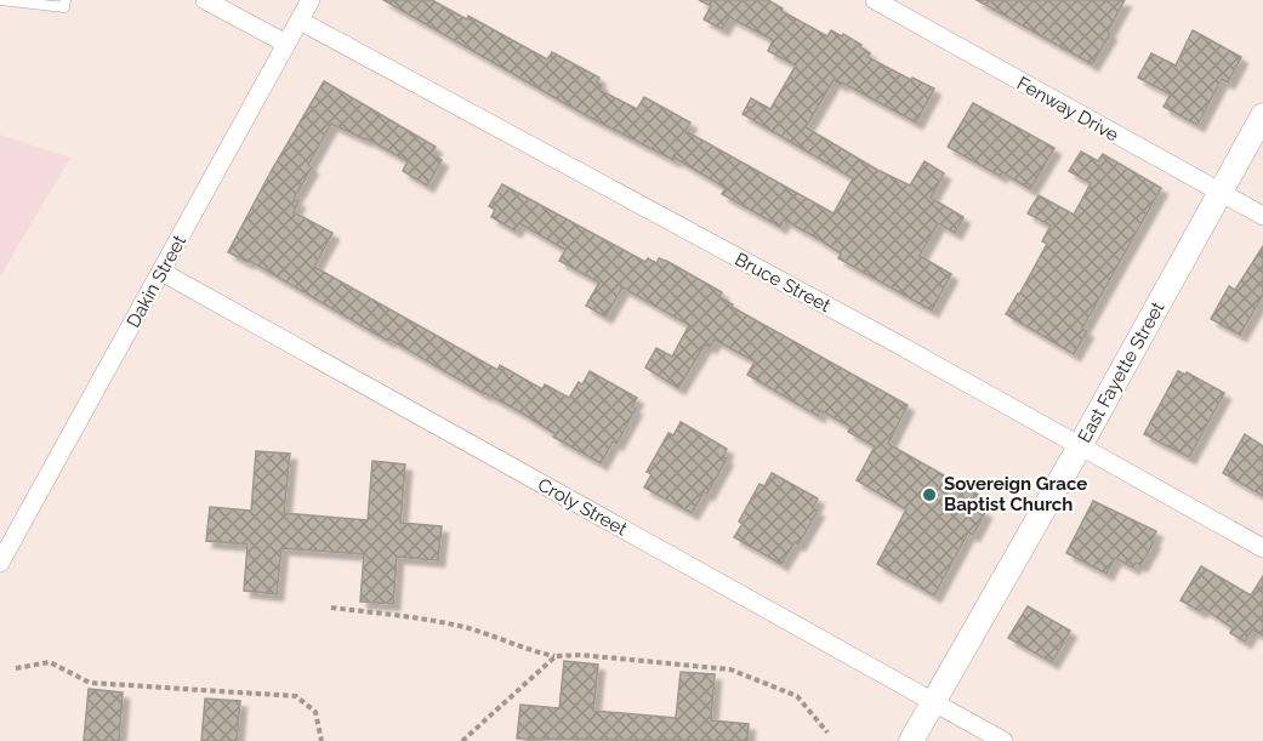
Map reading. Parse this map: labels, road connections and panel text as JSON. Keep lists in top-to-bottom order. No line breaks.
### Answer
{"streets":{"street":["Fenway Drive","Dakin Street","Bruce Street","East Fayette Street","Croly Street"]},"crossings":[["Fenway Drive","East Fayette Street"],["Dakin Street","Bruce Street"],["Dakin Street","Croly Street"],["Bruce Street","East Fayette Street"],["East Fayette Street","Croly Street"]],"places":["Sovereign Grace Baptist Church"]}
